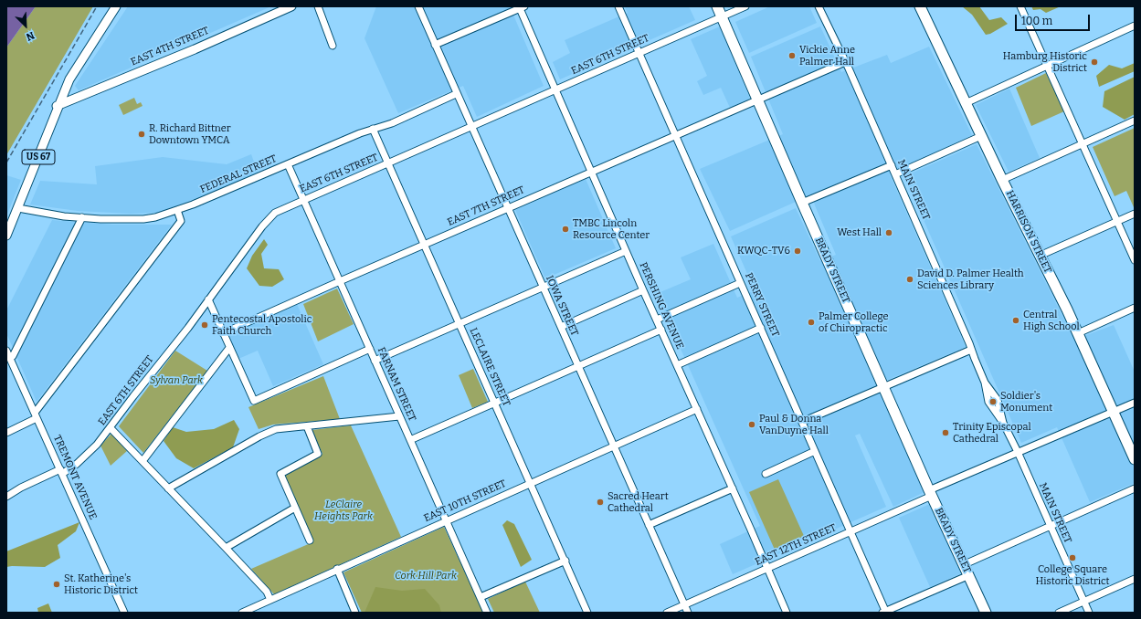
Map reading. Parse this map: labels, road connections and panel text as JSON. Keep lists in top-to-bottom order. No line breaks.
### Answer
{"streets":{"highway":["HARRISON STREET","BRADY STREET"],"main road":["EAST 4TH STREET","US 67"],"street":["EAST 6TH STREET","FEDERAL STREET","MAIN STREET","EAST 7TH STREET","PERRY STREET","IOWA STREET","PERSHING AVENUE","LECLAIRE STREET","FARNAM STREET","TREMONT AVENUE","EAST 10TH STREET","EAST 12TH STREET"]},"crossings":[["EAST 4TH STREET","US 67"],["EAST 6TH STREET","BRADY STREET"],["EAST 6TH STREET","PERRY STREET"],["EAST 6TH STREET","IOWA STREET"],["EAST 6TH STREET","PERSHING AVENUE"],["EAST 6TH STREET","LECLAIRE STREET"],["EAST 6TH STREET","FARNAM STREET"],["EAST 6TH STREET","TREMONT AVENUE"],["US 67","FEDERAL STREET"],["FEDERAL STREET","IOWA STREET"],["FEDERAL STREET","LECLAIRE STREET"],["FEDERAL STREET","FARNAM STREET"],["MAIN STREET","EAST 7TH STREET"],["MAIN STREET","EAST 12TH STREET"],["EAST 7TH STREET","BRADY STREET"],["EAST 7TH STREET","PERRY STREET"],["EAST 7TH STREET","IOWA STREET"],["EAST 7TH STREET","PERSHING AVENUE"],["EAST 7TH STREET","LECLAIRE STREET"],["EAST 7TH STREET","FARNAM STREET"],["HARRISON STREET","EAST 12TH STREET"],["BRADY STREET","EAST 12TH STREET"],["PERRY STREET","EAST 12TH STREET"],["IOWA STREET","EAST 10TH STREET"],["IOWA STREET","EAST 12TH STREET"],["PERSHING AVENUE","EAST 10TH STREET"],["PERSHING AVENUE","EAST 12TH STREET"],["LECLAIRE STREET","EAST 10TH STREET"],["FARNAM STREET","EAST 10TH STREET"]],"parks":["Sylvan Park","LeClaire Heights Park","Cork Hill Park"],"places":["Vickie Anne Palmer Hall","Hamburg Historic District","R. Richard Bittner Downtown YMCA","TMBC Lincoln Resource Center","West Hall","KWQC-TV6","David D. Palmer Health Sciences Library","Central High School","Palmer College of Chiropractic","Pentecostal Apostolic Faith Church","Soldier's Monument","Paul & Donna VanDuyne Hall","Trinity Episcopal Cathedral","Sacred Heart Cathedral","College Square Historic District","St. Katherine's Historic District"],"scale_bar":"100 m","north":"bottom right"}
